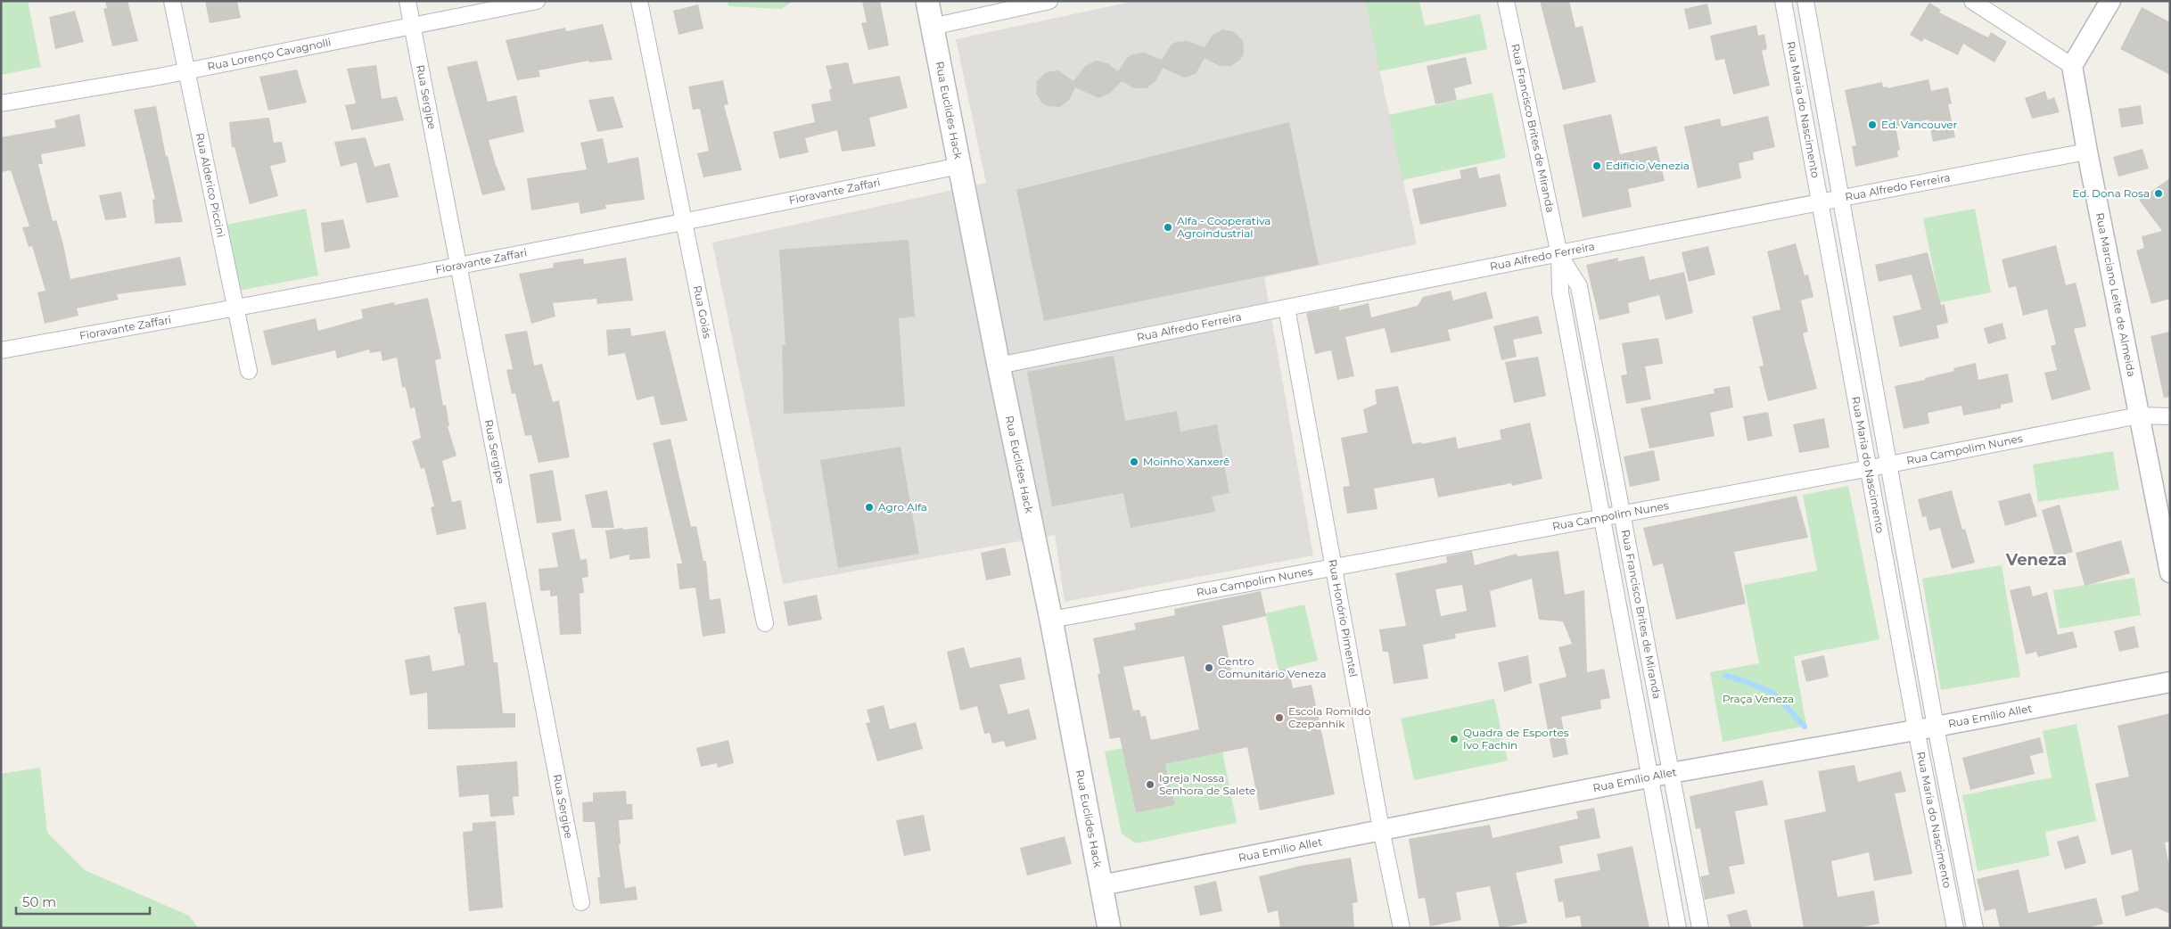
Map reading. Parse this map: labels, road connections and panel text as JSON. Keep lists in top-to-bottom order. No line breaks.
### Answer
{"streets":{"main road":["Rua Euclides Hack"],"street":["Rua Lorenço Cavagnolli","Rua Sergipe","Rua Maria do Nascimento","Rua Francisco Brites de Miranda","Rua Alderico Piccini","Rua Alfredo Ferreira","Fioravante Zaffari","Rua Marciano Leite de Almeida","Rua Goiás","Rua Campolim Nunes","Rua Honório Pimentel","Rua Emílio Allet"]},"crossings":[["Rua Lorenço Cavagnolli","Rua Sergipe"],["Rua Lorenço Cavagnolli","Rua Alderico Piccini"],["Rua Sergipe","Fioravante Zaffari"],["Rua Maria do Nascimento","Rua Alfredo Ferreira"],["Rua Maria do Nascimento","Rua Campolim Nunes"],["Rua Maria do Nascimento","Rua Emílio Allet"],["Rua Euclides Hack","Rua Alfredo Ferreira"],["Rua Euclides Hack","Fioravante Zaffari"],["Rua Euclides Hack","Rua Campolim Nunes"],["Rua Euclides Hack","Rua Emílio Allet"],["Rua Francisco Brites de Miranda","Rua Alfredo Ferreira"],["Rua Francisco Brites de Miranda","Rua Campolim Nunes"],["Rua Francisco Brites de Miranda","Rua Emílio Allet"],["Rua Alderico Piccini","Fioravante Zaffari"],["Rua Alfredo Ferreira","Rua Marciano Leite de Almeida"],["Rua Alfredo Ferreira","Rua Honório Pimentel"],["Fioravante Zaffari","Rua Goiás"],["Rua Marciano Leite de Almeida","Rua Campolim Nunes"],["Rua Campolim Nunes","Rua Honório Pimentel"],["Rua Honório Pimentel","Rua Emílio Allet"]],"districts":["Veneza"],"parks":["Praça Veneza"],"places":["Ed. Vancouver","Edifício Venezia","Ed. Dona Rosa","Alfa - Cooperativa Agroindustrial","Moinho Xanxerê","Agro Alfa","Centro Comunitário Veneza","Escola Romildo Czepanhik","Quadra de Esportes Ivo Fachin","Igreja Nossa Senhora de Salete"],"scale_bar":"50 m"}
